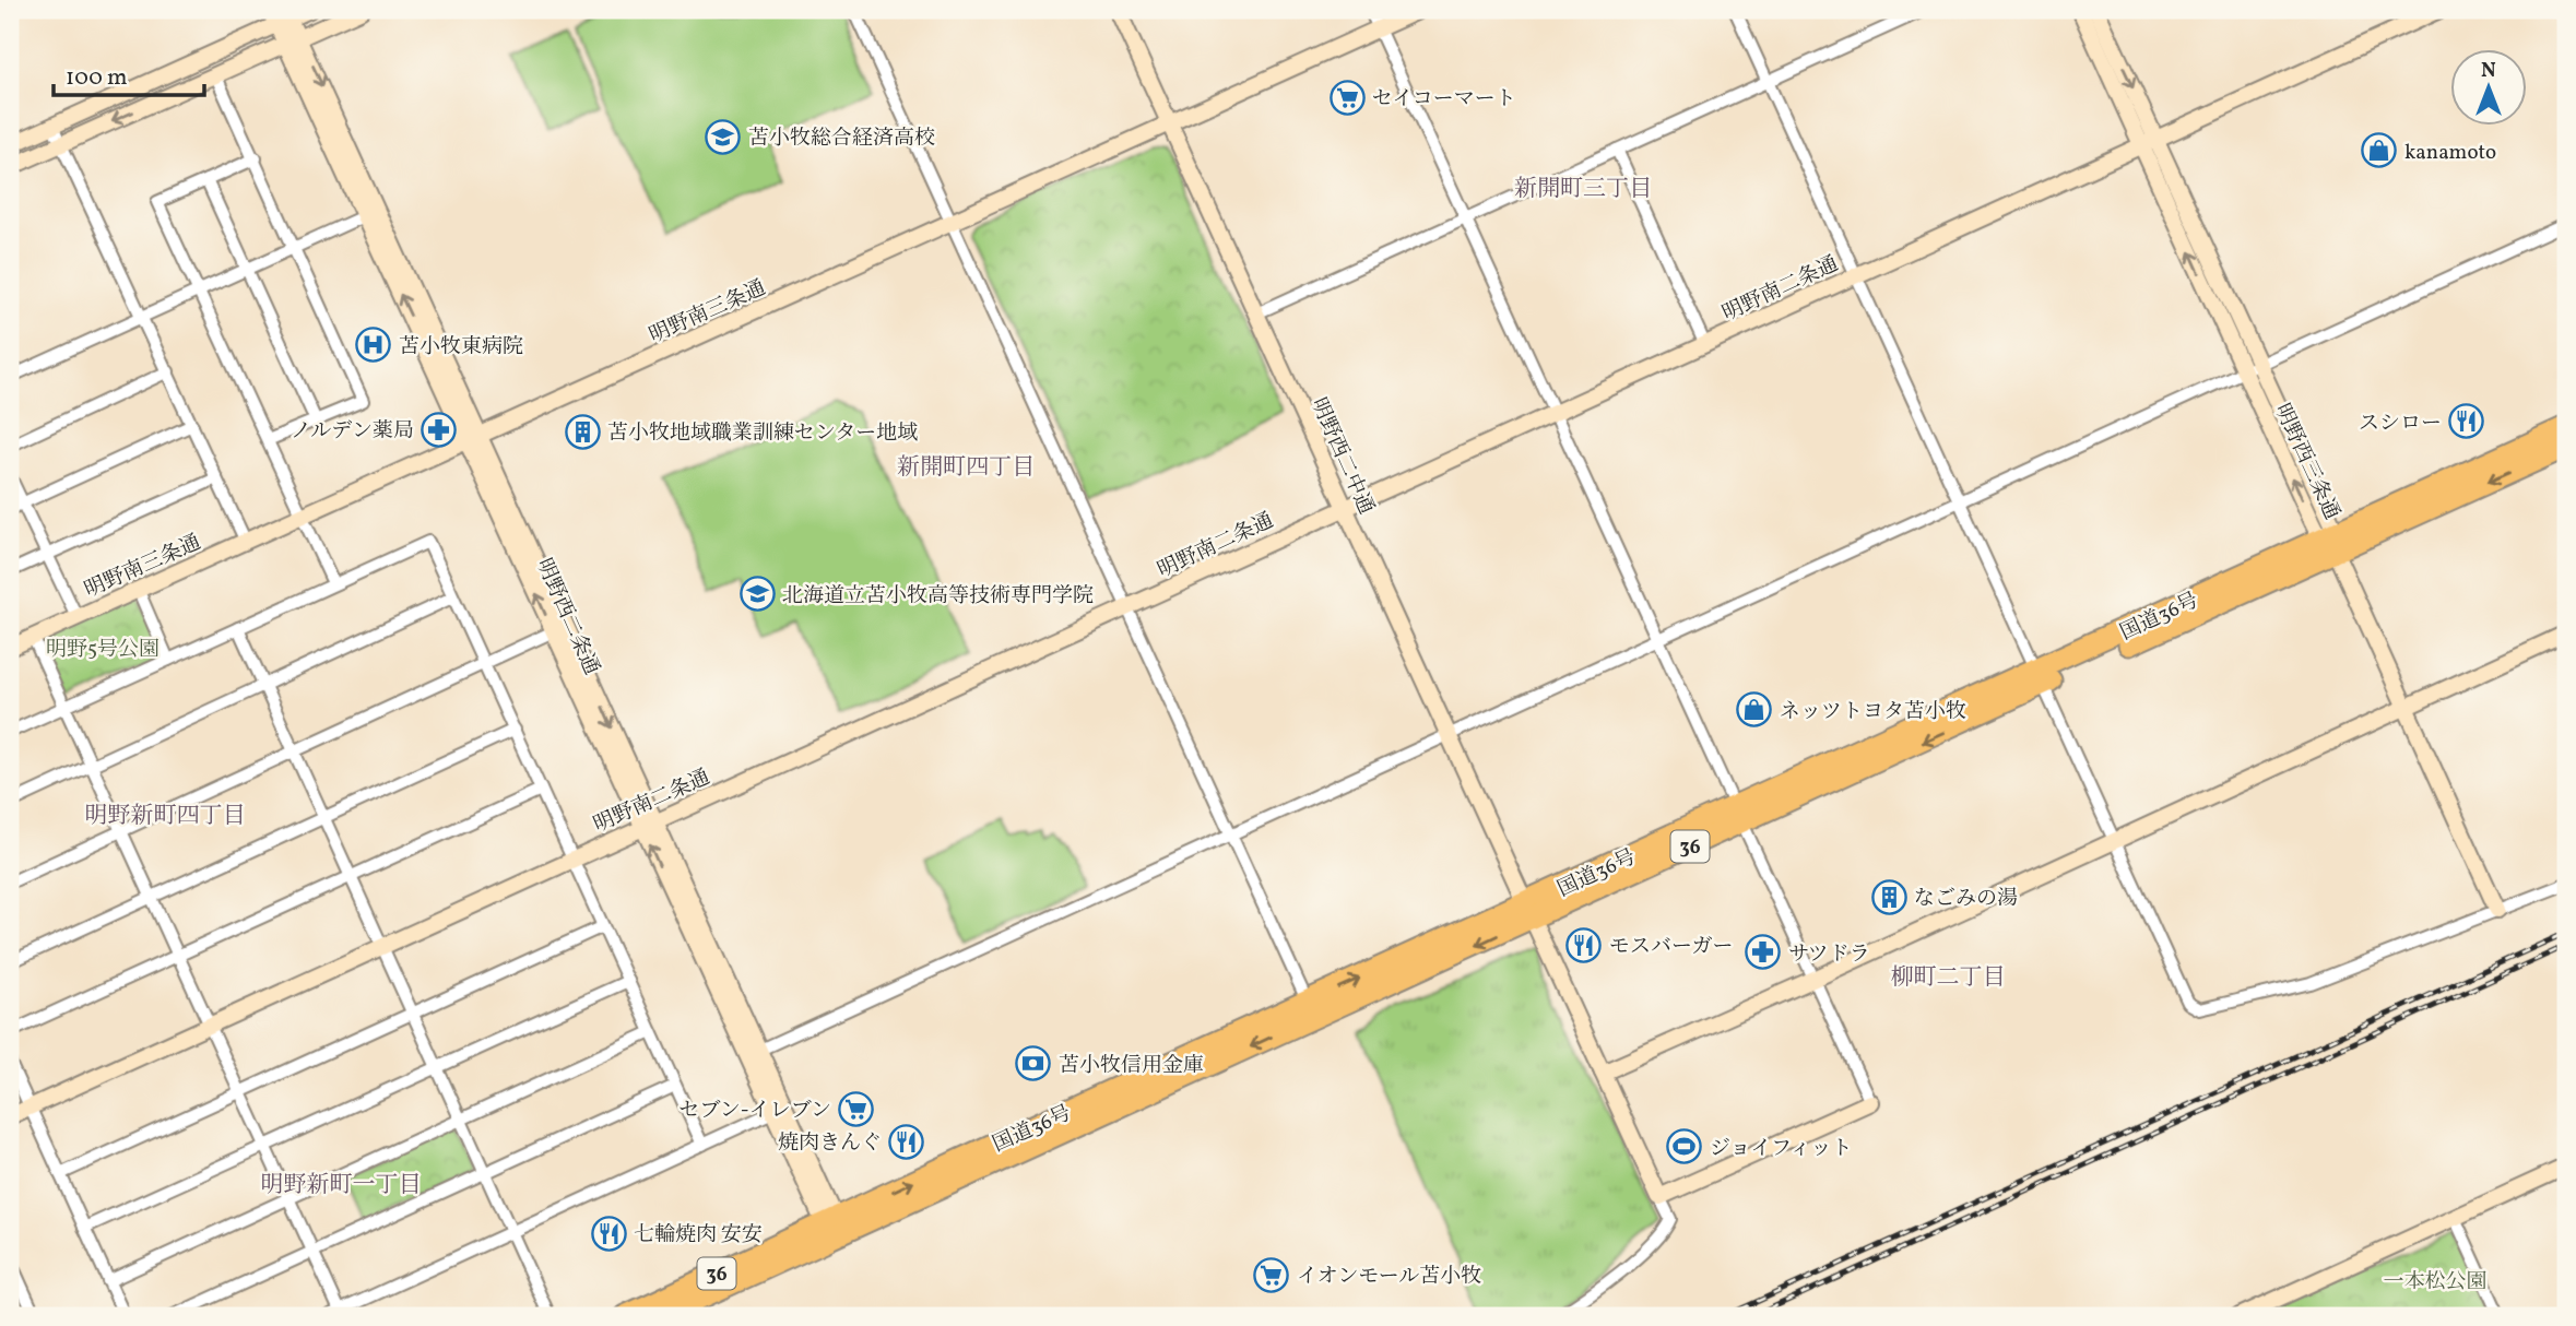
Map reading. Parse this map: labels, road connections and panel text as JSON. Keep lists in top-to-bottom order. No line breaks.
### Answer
{"streets":{"highway":["国道36号","36"],"street":["明野南二条通","明野南三条通","明野西二中通","明野西三条通","明野西二条通"]},"crossings":[["明野南二条通","明野西二中通"],["明野南二条通","明野西三条通"],["明野南二条通","明野西二条通"],["明野南三条通","明野西二中通"],["明野南三条通","明野西二条通"],["明野西二中通","国道36号"],["明野西三条通","国道36号"],["国道36号","明野西二条通"]],"districts":["新開町三丁目","新開町四丁目","明野新町四丁目","柳町二丁目","明野新町一丁目"],"parks":["明野5号公園","一本松公園"],"places":{"supermarket":["セイコーマート","セブン-イレブン","イオンモール苫小牧"],"school or university":["苫小牧総合経済高校","北海道立苫小牧高等技術専門学院"],"shop":["kanamoto","ネッツトヨタ苫小牧"],"hospital":["苫小牧東病院"],"restaurant":["スシロー","モスバーガー","焼肉きんぐ","七輪焼肉 安安"],"pharmacy":["ノルデン薬局","サツドラ"],"building":["苫小牧地域職業訓練センター地域","なごみの湯"],"bank":["苫小牧信用金庫"],"sports":["ジョイフィット"]},"scale_bar":"100 m","north":"top"}
